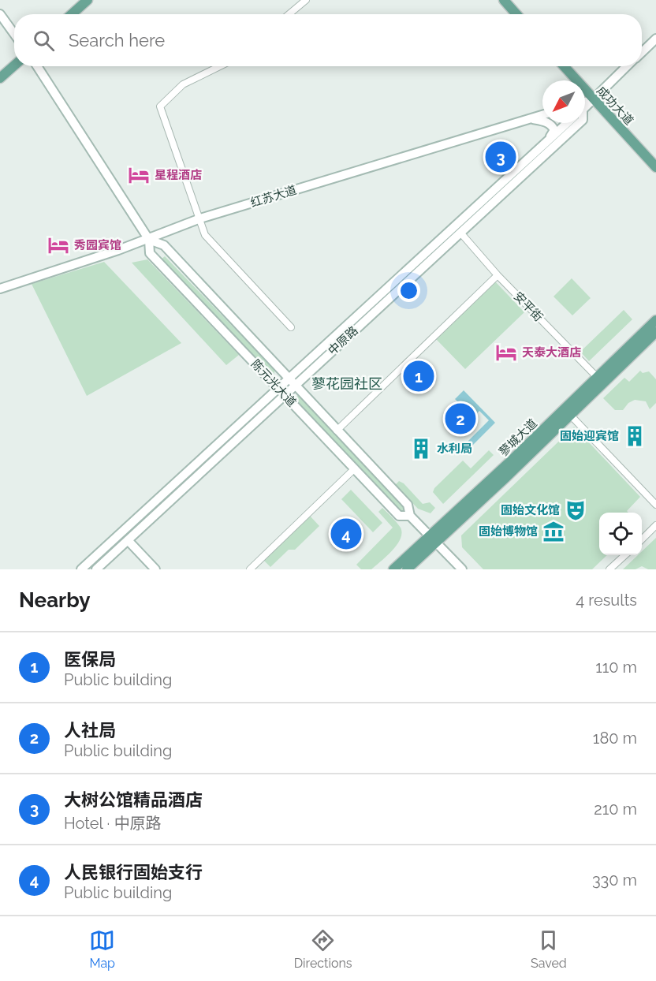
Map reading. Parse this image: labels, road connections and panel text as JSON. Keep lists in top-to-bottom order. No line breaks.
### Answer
{"streets":{"main road":["成功大道","红苏大道","中原路","陈元光大道","蓼城大道"],"street":["安平街"]},"crossings":[["红苏大道","陈元光大道"],["安平街","中原路"],["安平街","蓼城大道"],["中原路","陈元光大道"],["陈元光大道","蓼城大道"]],"districts":["蓼花园社区"],"places":{"hotel":["星程酒店","秀园宾馆","天泰大酒店"],"building":["固始迎宾馆","水利局"],"theatre":["固始文化馆"],"museum":["固始博物馆"]},"north":"bottom left","page":{"search":"Search here","pins":["3","1","2","4"],"heading":["Nearby","4 results"],"list":[{"mark":"1","name":"医保局","note":"Public building","value":"110 m"},{"mark":"2","name":"人社局","note":"Public building","value":"180 m"},{"mark":"3","name":"大树公馆精品酒店","note":"Hotel · 中原路","value":"210 m"},{"mark":"4","name":"人民银行固始支行","note":"Public building","value":"330 m"}],"nav":["Map","Directions","Saved"]}}
